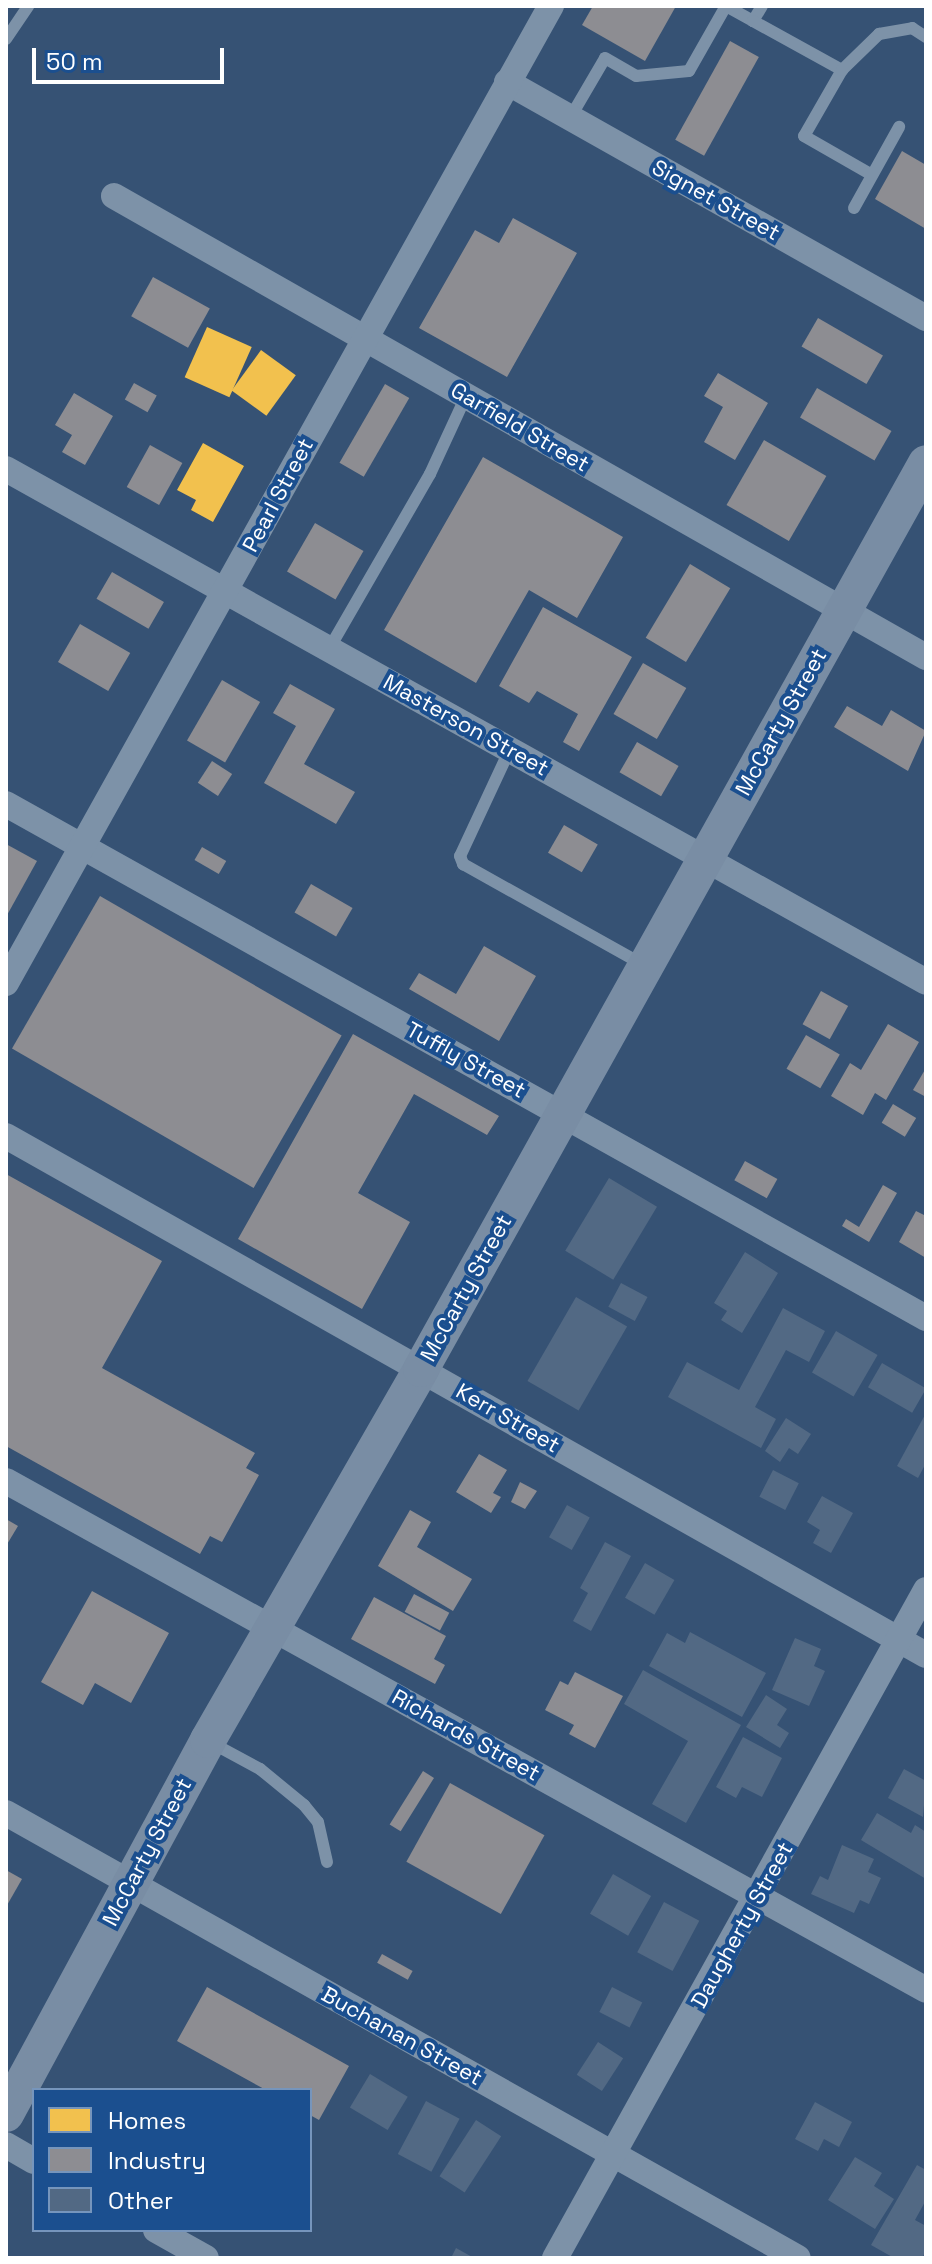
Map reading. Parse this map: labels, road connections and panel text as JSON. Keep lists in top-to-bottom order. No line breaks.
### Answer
{"streets":{"main road":["McCarty Street"],"street":["Signet Street","Garfield Street","Pearl Street","Masterson Street","Tuffly Street","Kerr Street","Richards Street","Daugherty Street","Buchanan Street"]},"crossings":[["Signet Street","Pearl Street"],["Garfield Street","Pearl Street"],["Garfield Street","McCarty Street"],["Pearl Street","Masterson Street"],["Pearl Street","Tuffly Street"],["McCarty Street","Masterson Street"],["McCarty Street","Tuffly Street"],["McCarty Street","Kerr Street"],["McCarty Street","Richards Street"],["McCarty Street","Buchanan Street"],["Kerr Street","Daugherty Street"],["Richards Street","Daugherty Street"],["Daugherty Street","Buchanan Street"]],"legend":["Homes","Industry","Other"],"scale_bar":"50 m"}
